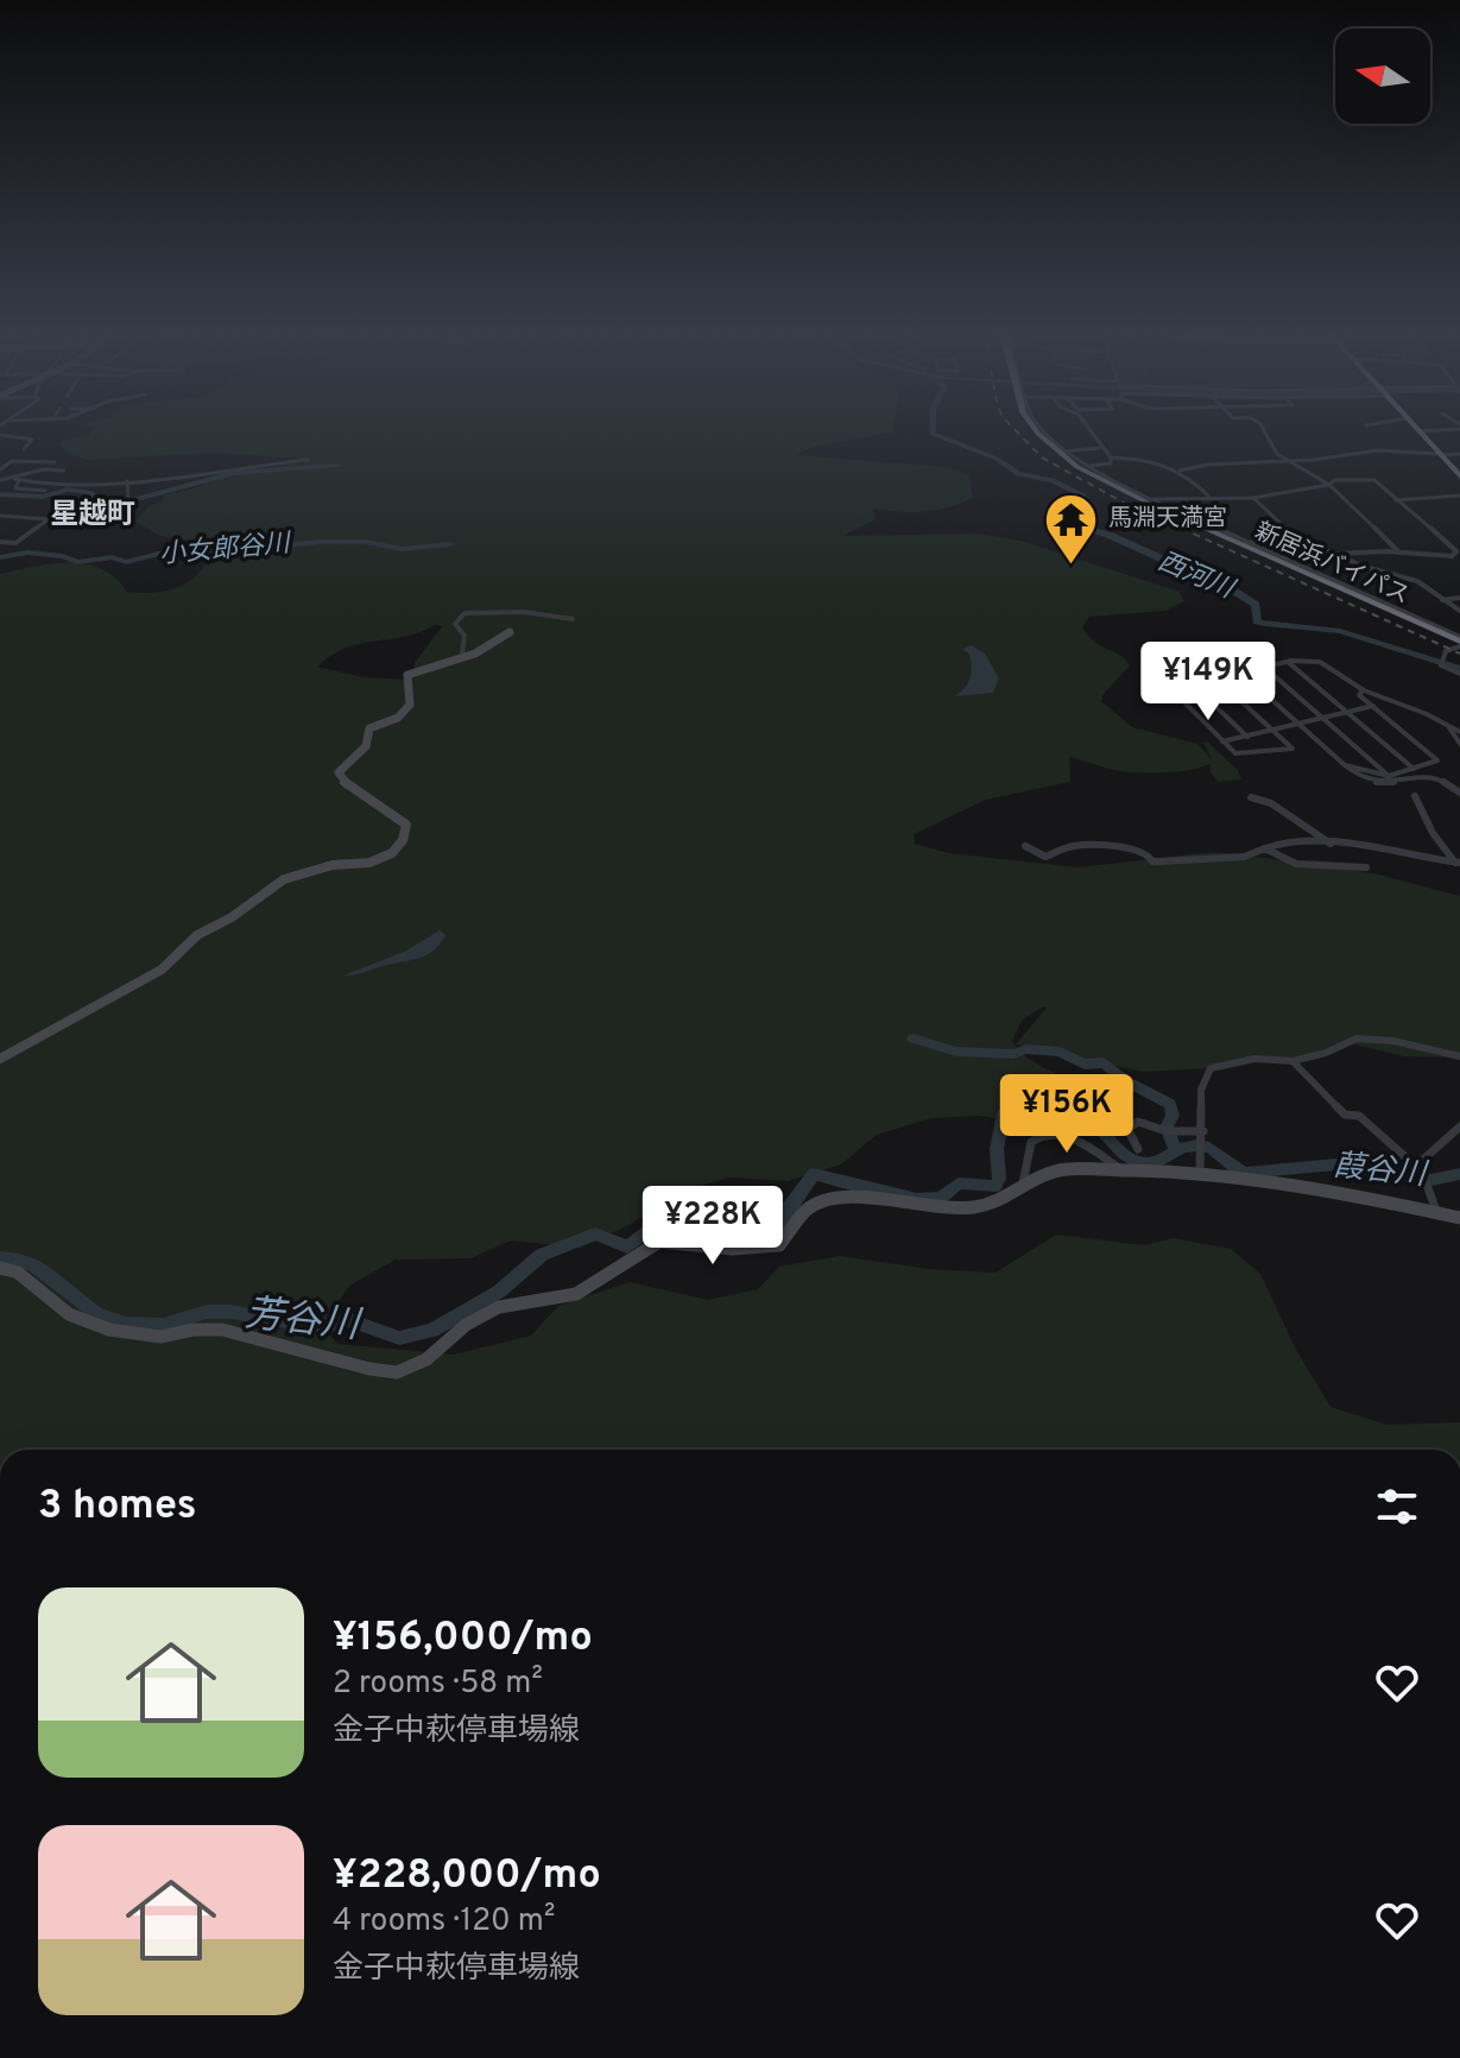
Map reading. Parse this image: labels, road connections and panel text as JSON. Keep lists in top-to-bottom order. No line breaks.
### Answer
{"streets":{"highway":["新居浜バイパス"]},"districts":["星越町"],"water":["小女郎谷川","西河川","葭谷川","芳谷川"],"places":{"temple":["馬淵天満宮"]},"north":"left","page":{"price":["¥149K","¥156K","¥228K"],"heading":"3 homes","list":[{"name":"¥156,000/mo","note":"2 rooms · 58 m² · 金子中萩停車場線"},{"name":"¥228,000/mo","note":"4 rooms · 120 m² · 金子中萩停車場線"}]}}
